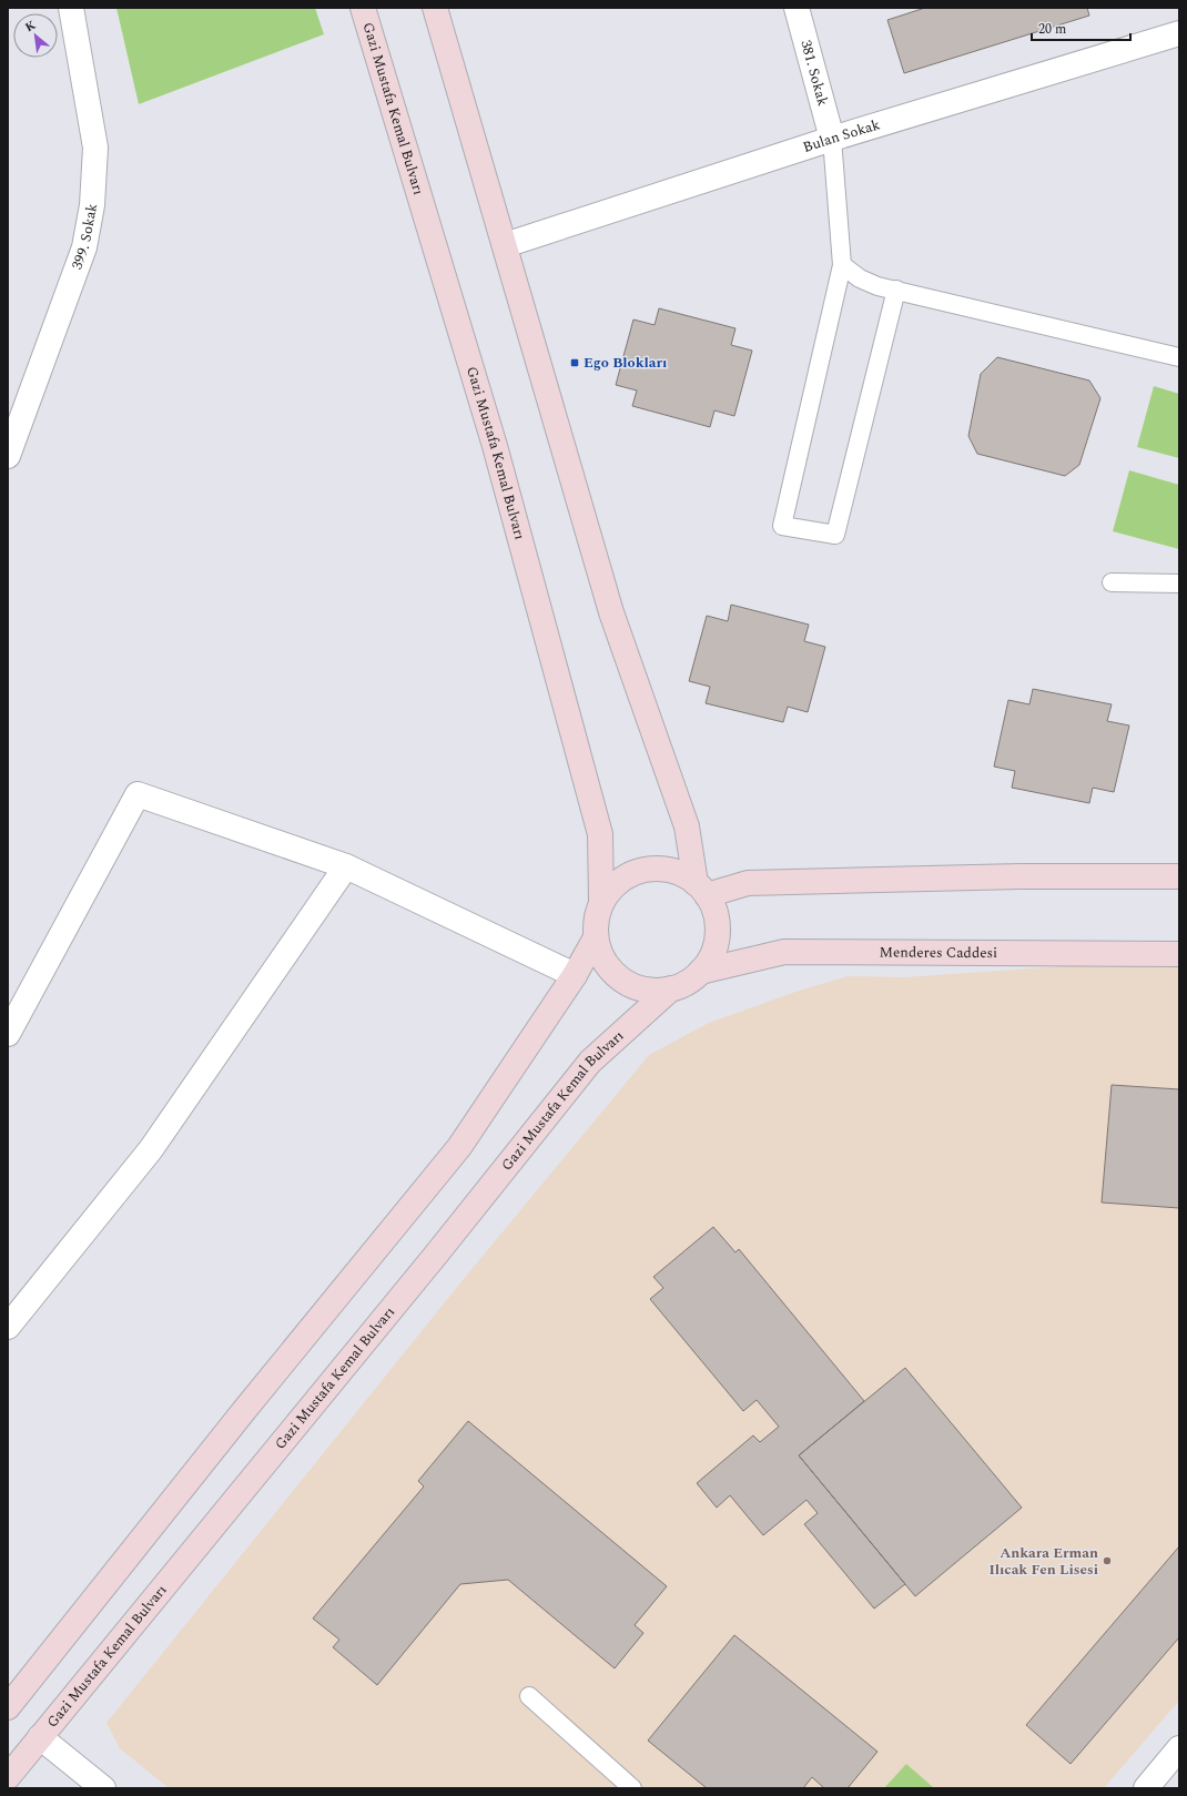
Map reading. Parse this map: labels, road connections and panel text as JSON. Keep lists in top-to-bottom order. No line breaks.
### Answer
{"streets":{"main road":["Gazi Mustafa Kemal Bulvarı","Menderes Caddesi"],"street":["381. Sokak","Bulan Sokak","399. Sokak"]},"crossings":[["381. Sokak","Bulan Sokak"],["Gazi Mustafa Kemal Bulvarı","Menderes Caddesi"]],"places":{"transit":["Ego Blokları"],"other":["Ankara Erman Ilıcak Fen Lisesi"]},"scale_bar":"20 m","north":"top left"}
